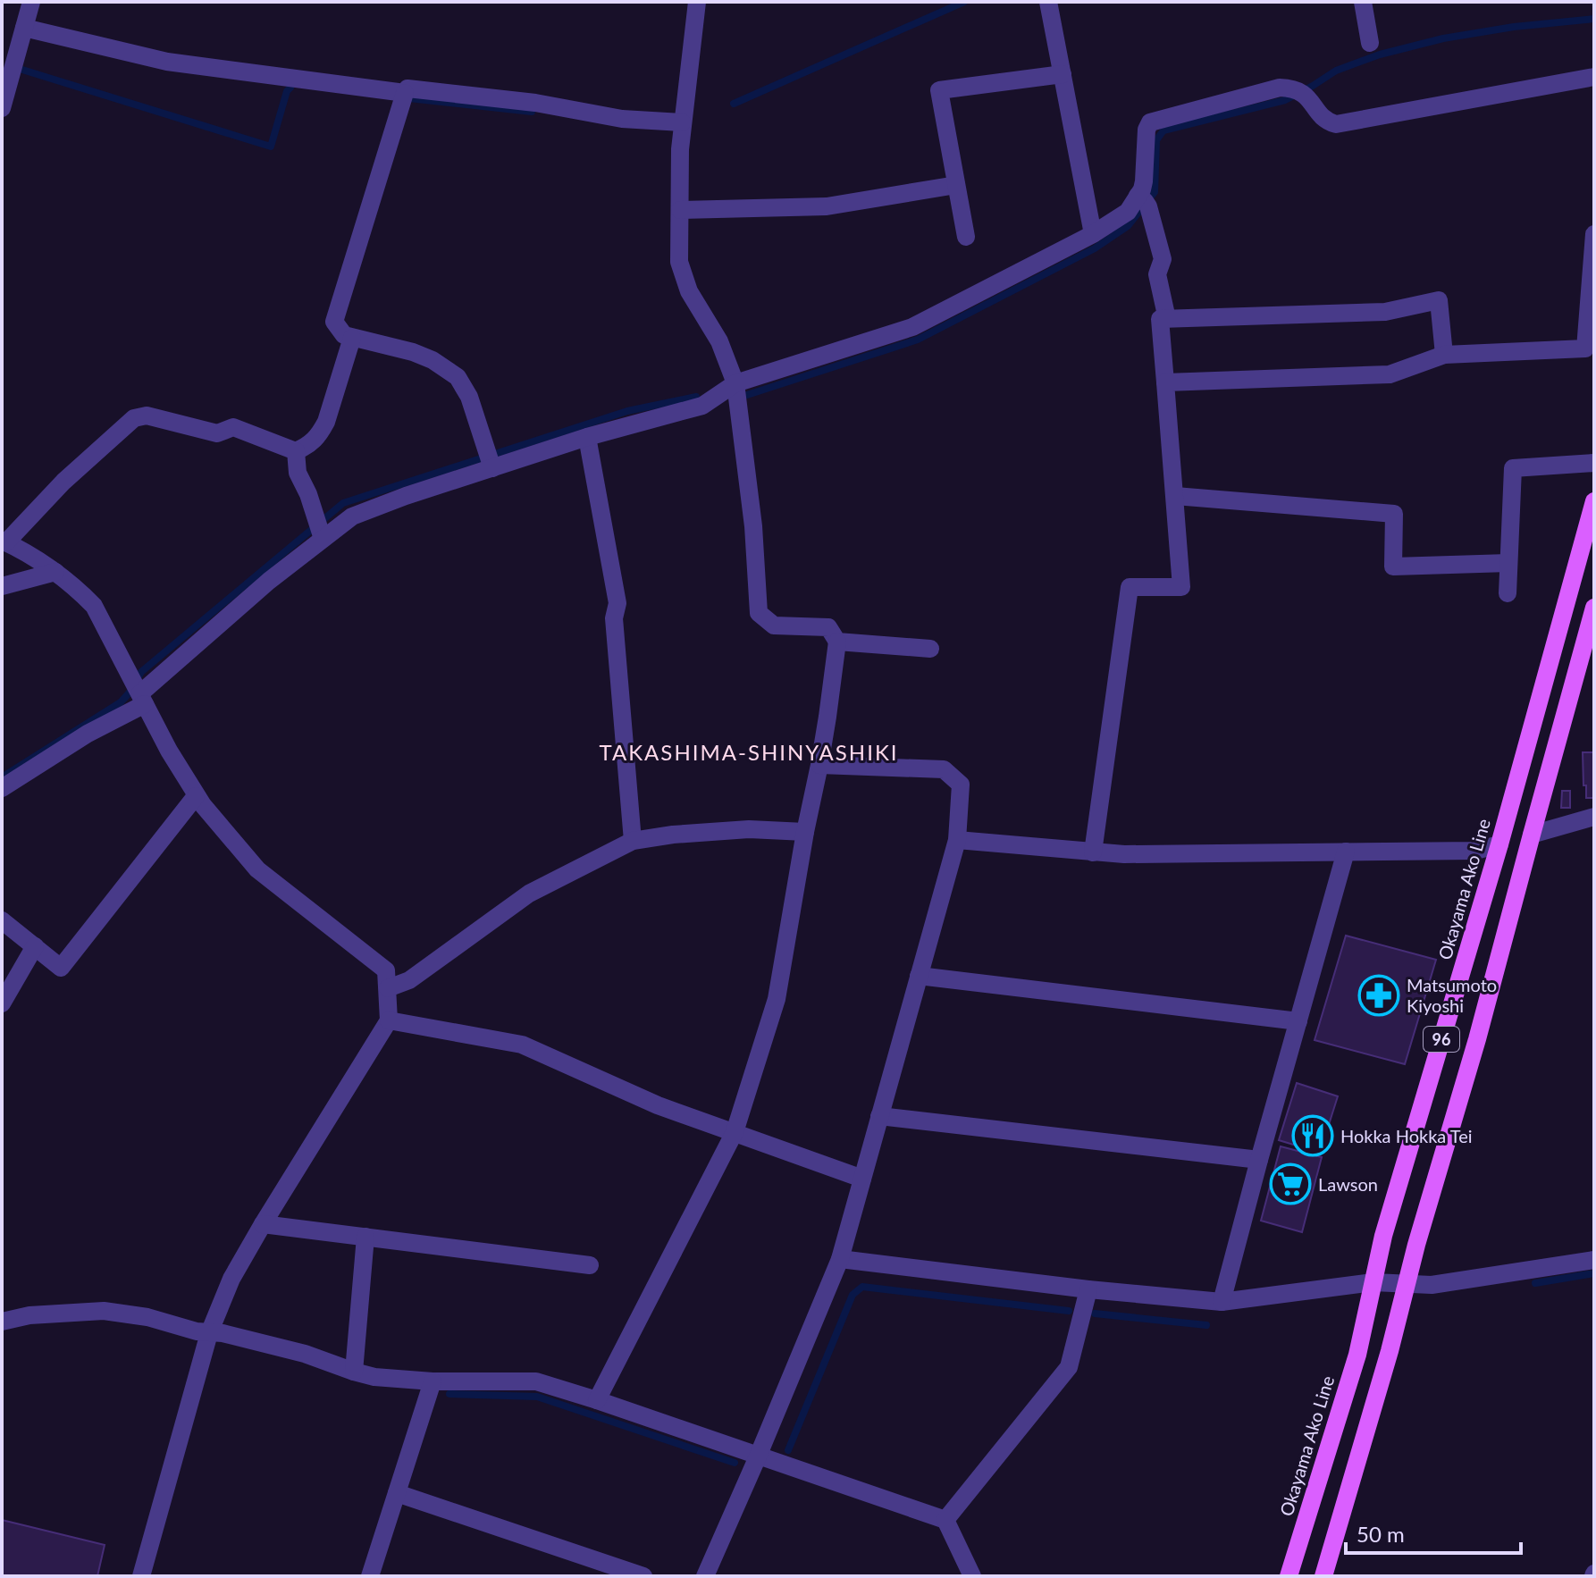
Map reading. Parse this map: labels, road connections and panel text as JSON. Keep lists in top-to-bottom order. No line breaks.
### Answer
{"streets":{"main road":["Okayama Ako Line","96"]},"districts":["TAKASHIMA-SHINYASHIKI"],"places":{"pharmacy":["Matsumoto Kiyoshi"],"restaurant":["Hokka Hokka Tei"],"supermarket":["Lawson"]},"scale_bar":"50 m"}
